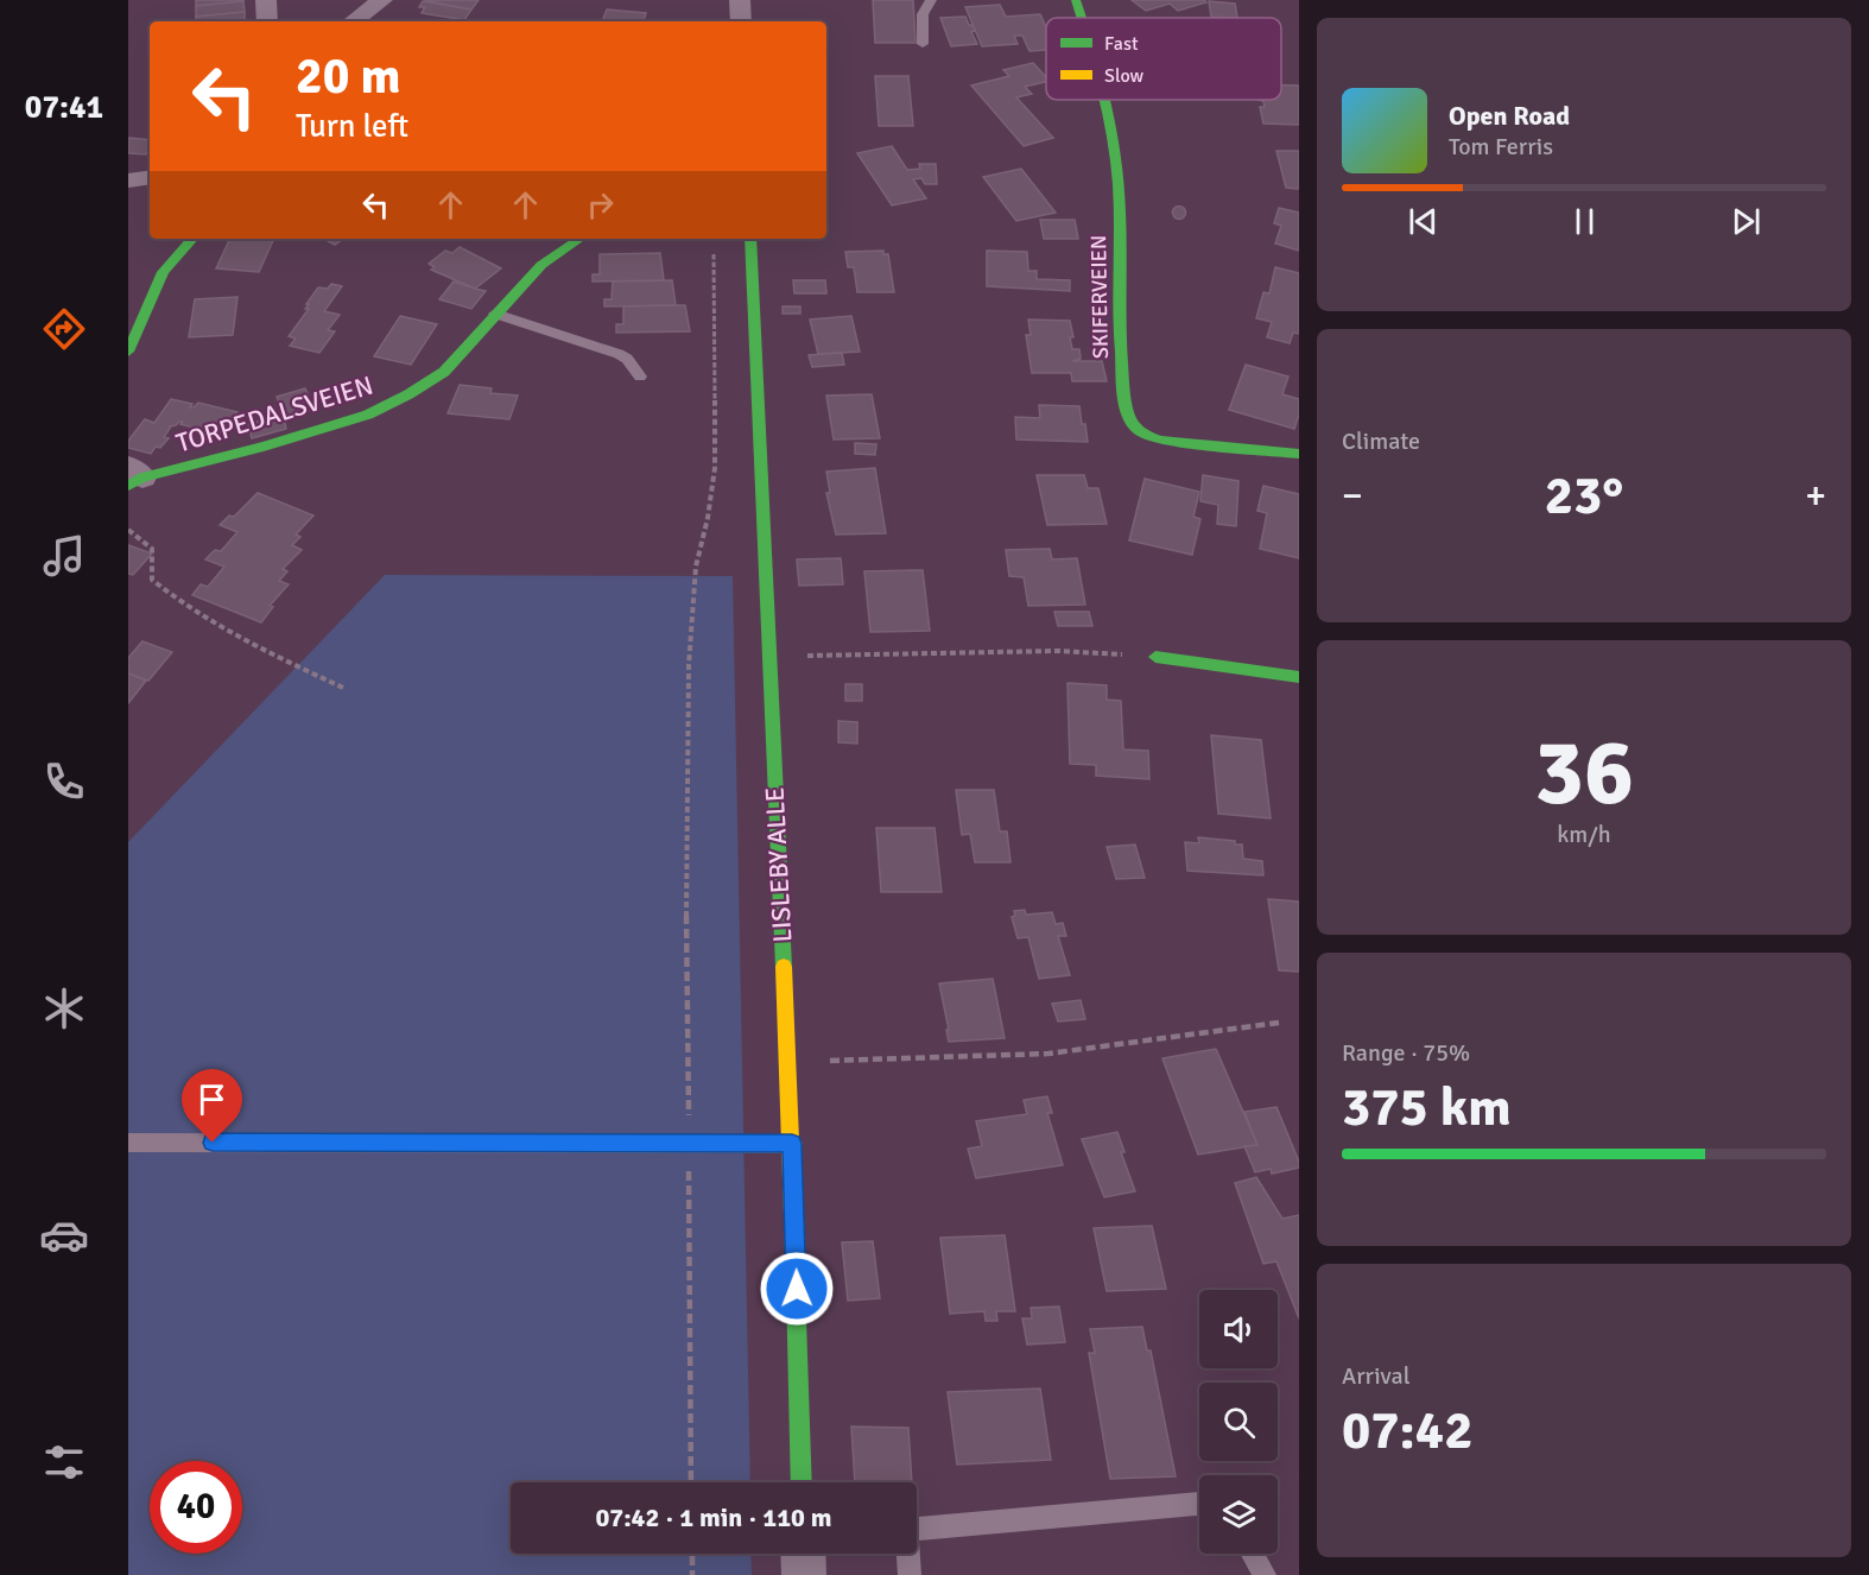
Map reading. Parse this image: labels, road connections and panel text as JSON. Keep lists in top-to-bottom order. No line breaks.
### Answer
{"streets":{"street":["SKIFERVEIEN","TORPEDALSVEIEN","LISLEBY ALLE"]},"legend":["Fast","Slow"],"page":{"tabs":"07:41","turn":["20 m","Turn left"],"song":["Open Road","Tom Ferris"],"tile":["Climate",["36","km/h"],["Range · 75%","375 km"],["Arrival","07:42"]],"heat":["−","23°","+"],"limit":"40","trip":"07:42 · 1 min · 110 m"}}
